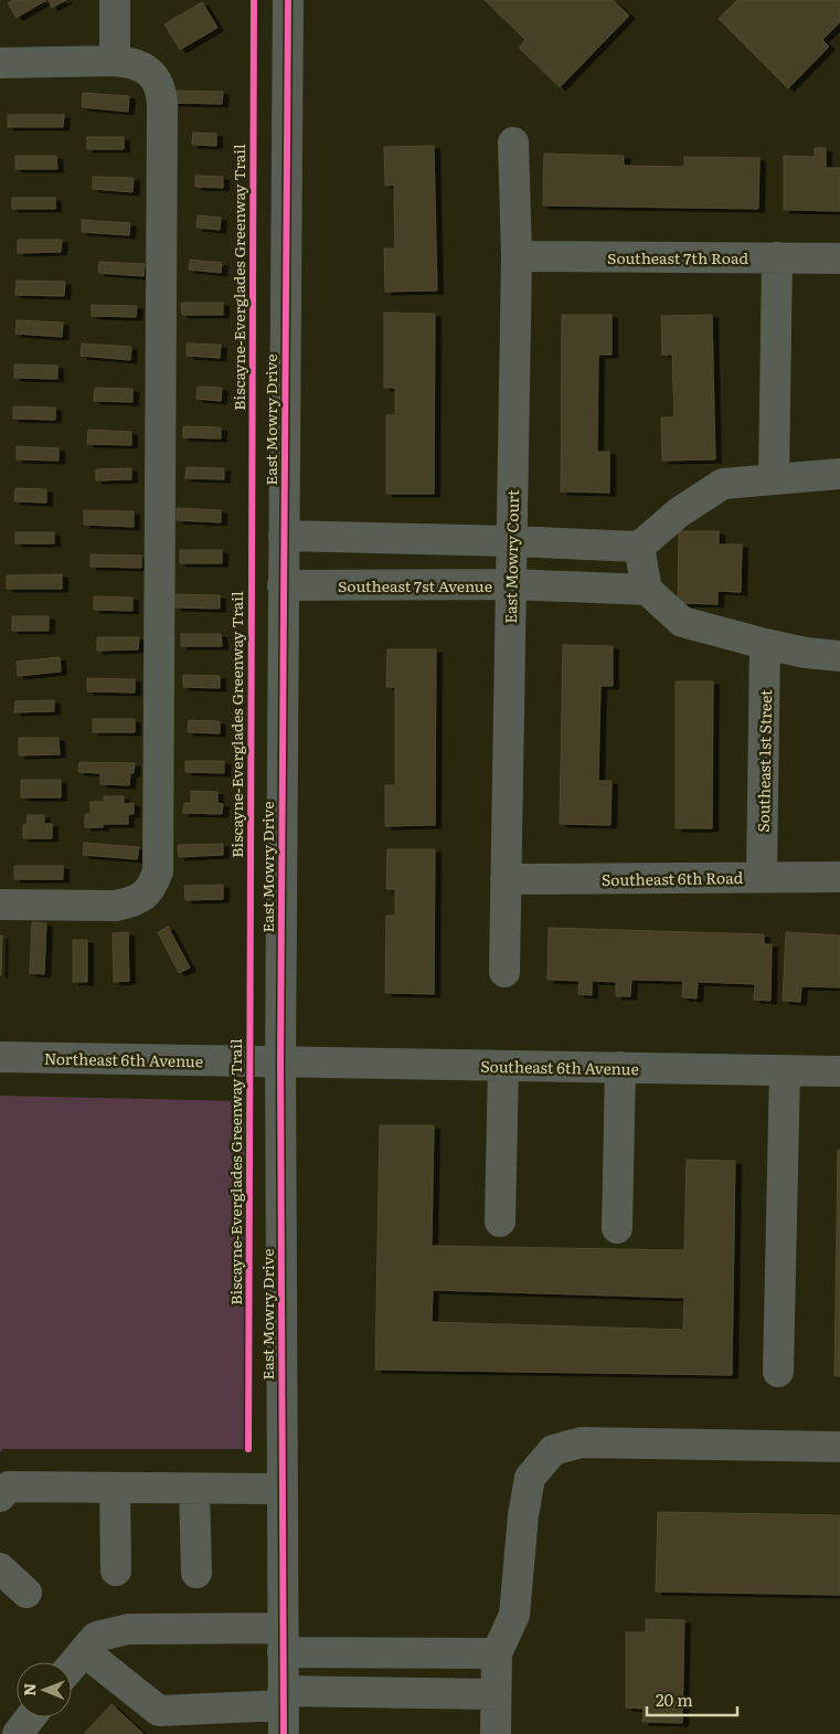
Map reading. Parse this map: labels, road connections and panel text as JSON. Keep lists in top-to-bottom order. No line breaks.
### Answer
{"streets":{"street":["Southeast 7th Road","East Mowry Drive","East Mowry Court","Southeast 7st Avenue","Southeast 1st Street","Southeast 6th Road","Northeast 6th Avenue","Southeast 6th Avenue"],"cycle path":["Biscayne-Everglades Greenway Trail"]},"crossings":[["Southeast 7th Road","East Mowry Court"],["East Mowry Drive","Southeast 7st Avenue"],["East Mowry Drive","Northeast 6th Avenue"],["East Mowry Drive","Southeast 6th Avenue"],["East Mowry Court","Southeast 7st Avenue"],["East Mowry Court","Southeast 6th Road"],["Southeast 1st Street","Southeast 6th Road"],["Northeast 6th Avenue","Southeast 6th Avenue"]],"scale_bar":"20 m","north":"left"}
